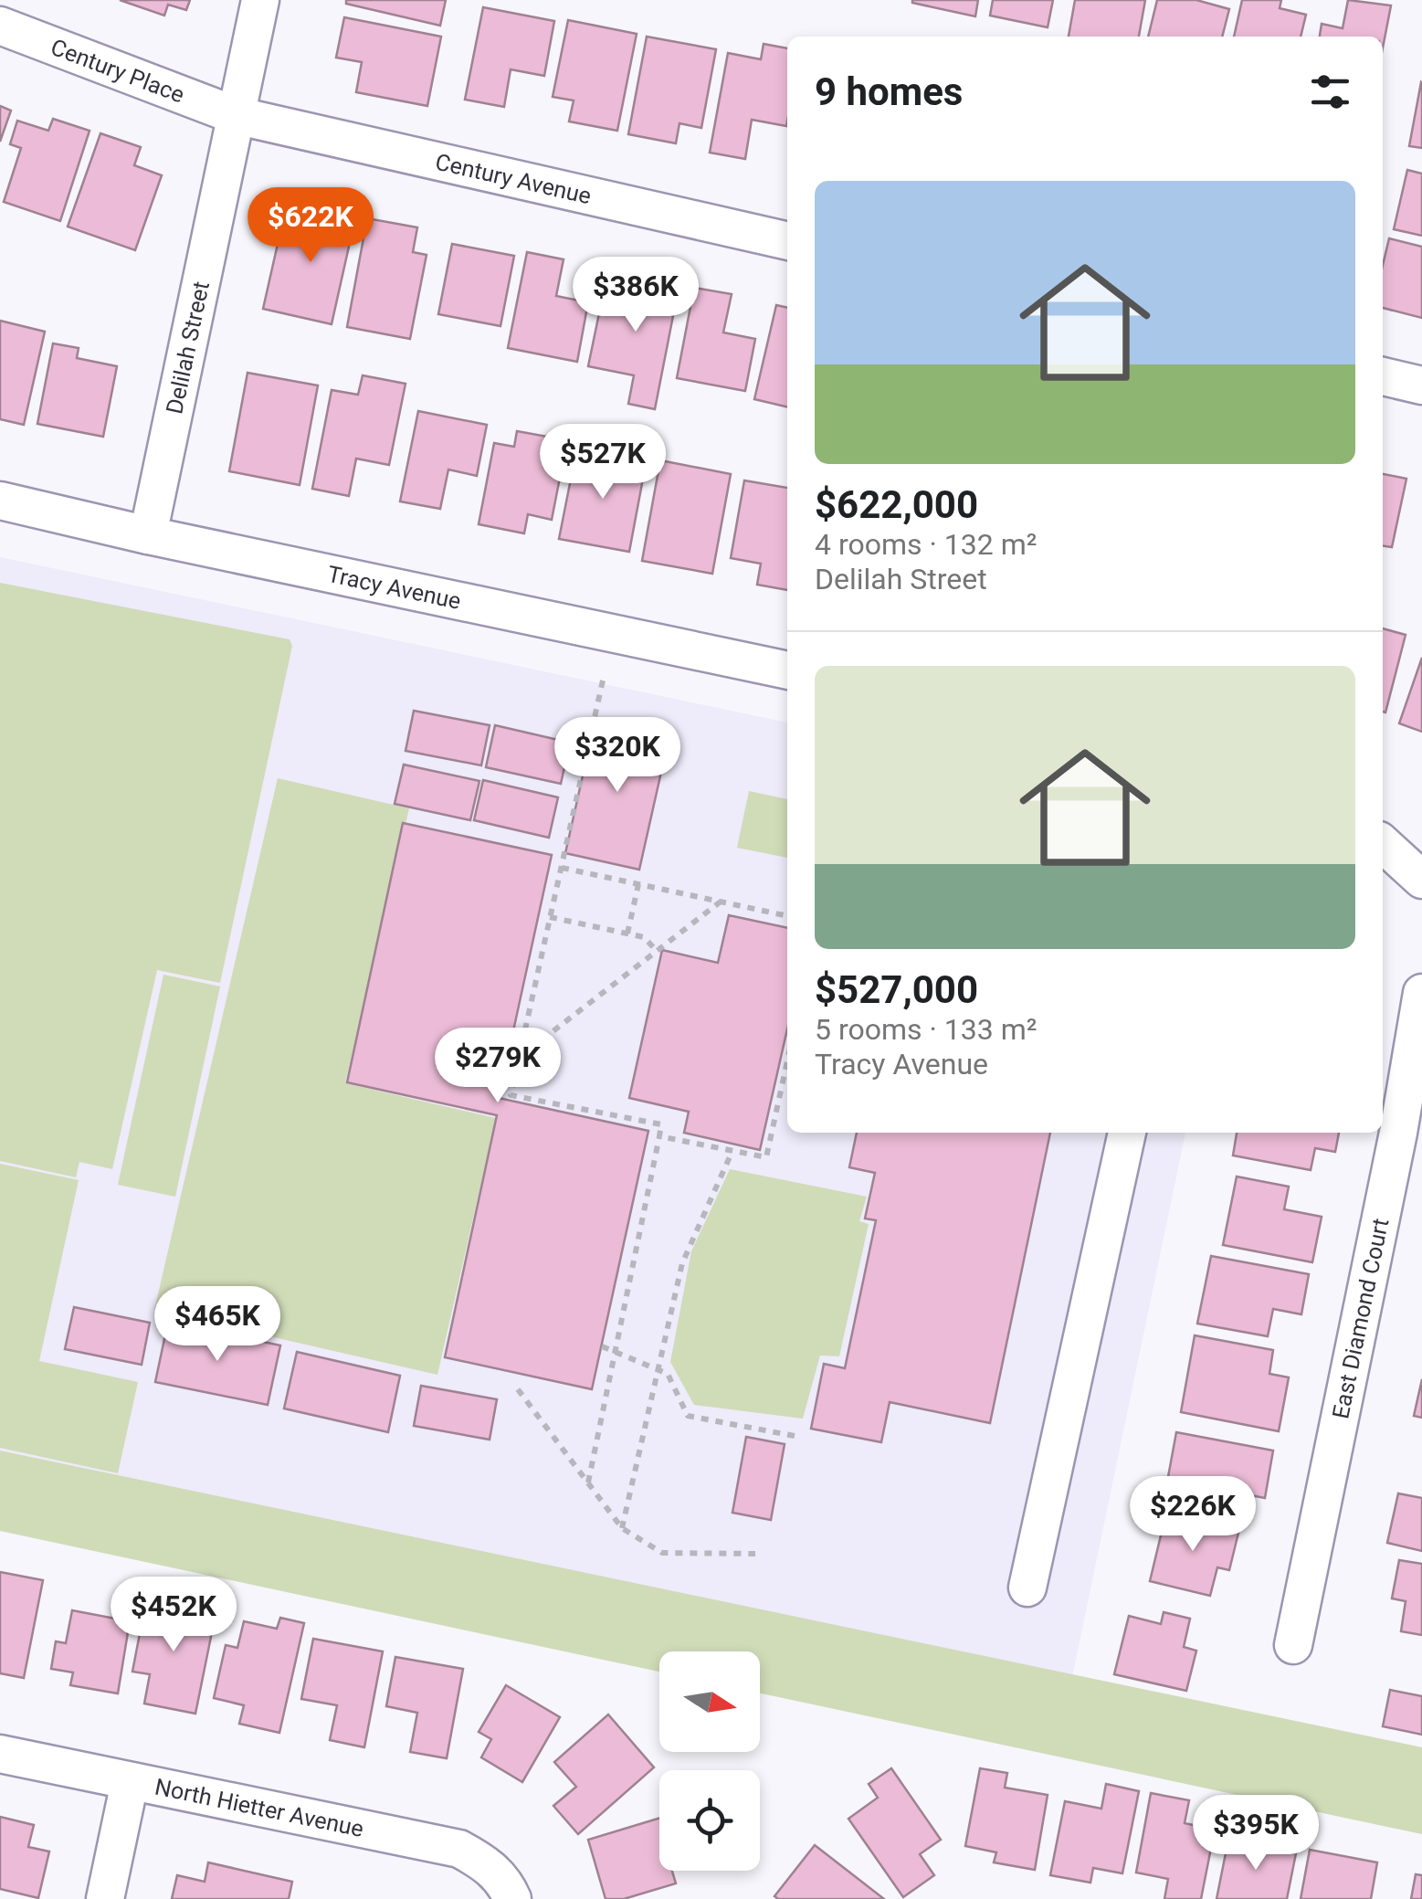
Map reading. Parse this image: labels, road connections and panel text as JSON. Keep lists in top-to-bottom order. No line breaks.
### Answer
{"streets":{"street":["Century Place","Century Avenue","Delilah Street","Tracy Avenue","East Diamond Court","North Hietter Avenue"]},"crossings":[["Century Place","Century Avenue"],["Century Place","Delilah Street"],["Century Avenue","Delilah Street"],["Delilah Street","Tracy Avenue"]],"north":"right","page":{"heading":"9 homes","list":[{"name":"$622,000","note":"4 rooms · 132 m² · Delilah Street"},{"name":"$527,000","note":"5 rooms · 133 m² · Tracy Avenue"}],"price":["$622K","$386K","$527K","$320K","$279K","$465K","$226K","$452K","$395K"]}}
